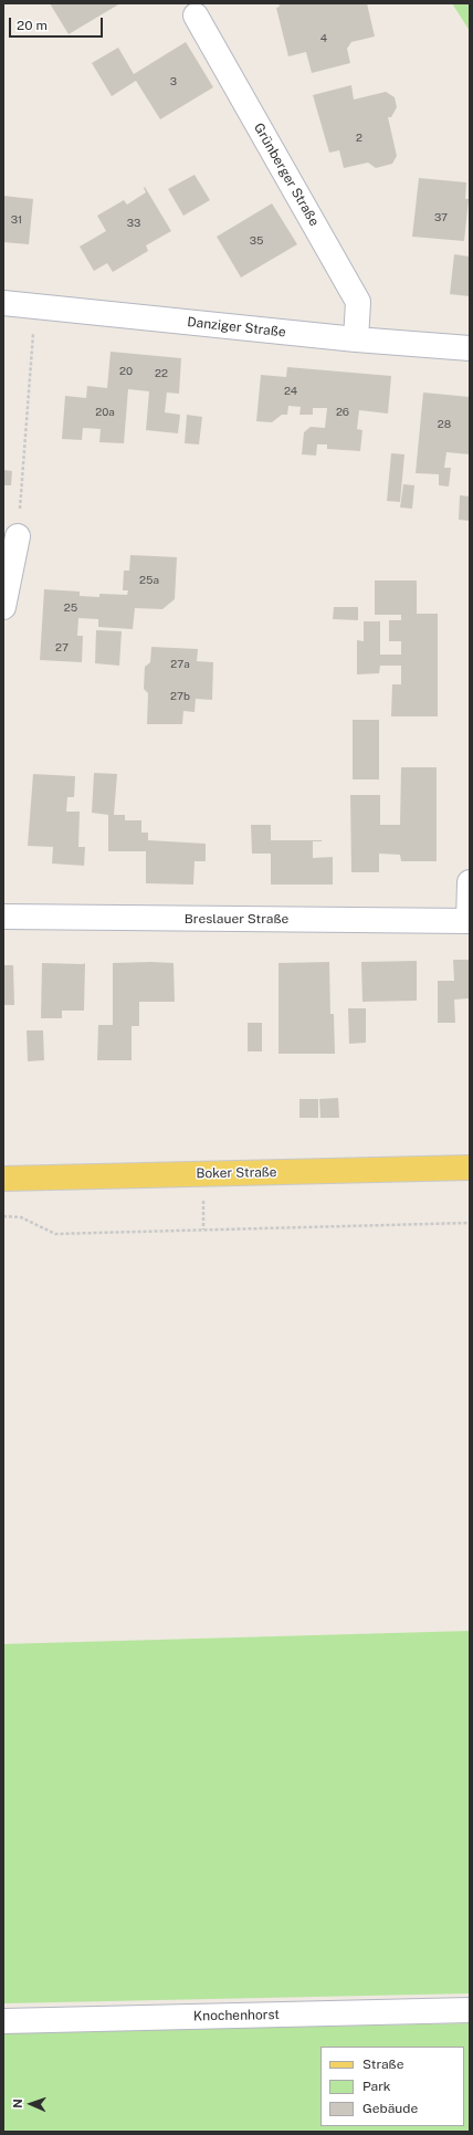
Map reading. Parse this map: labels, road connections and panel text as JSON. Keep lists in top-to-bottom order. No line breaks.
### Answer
{"streets":{"main road":["Boker Straße"],"street":["Grünberger Straße","Danziger Straße","Breslauer Straße","Knochenhorst"]},"crossings":[["Grünberger Straße","Danziger Straße"]],"house_numbers":["4","3","2","37","31","33","35","20","22","24","20a","26","28","25a","25","27","27a","27b"],"legend":["Straße","Park","Gebäude"],"scale_bar":"20 m","north":"left"}
